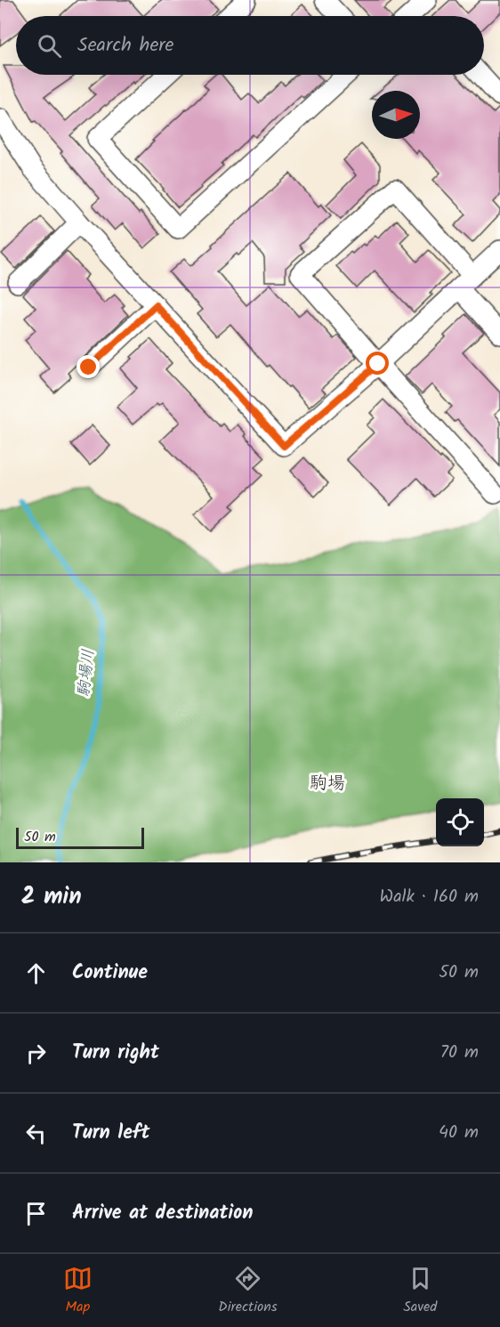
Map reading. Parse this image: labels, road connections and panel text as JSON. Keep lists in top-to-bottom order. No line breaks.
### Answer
{"districts":["駒場"],"water":["駒場川"],"scale_bar":"50 m","north":"right","page":{"search":"Search here","scale":"50 m","heading":["2 min","Walk · 160 m"],"list":[["Continue","50 m"],["Turn right","70 m"],["Turn left","40 m"],"Arrive at destination"],"nav":["Map","Directions","Saved"]}}
